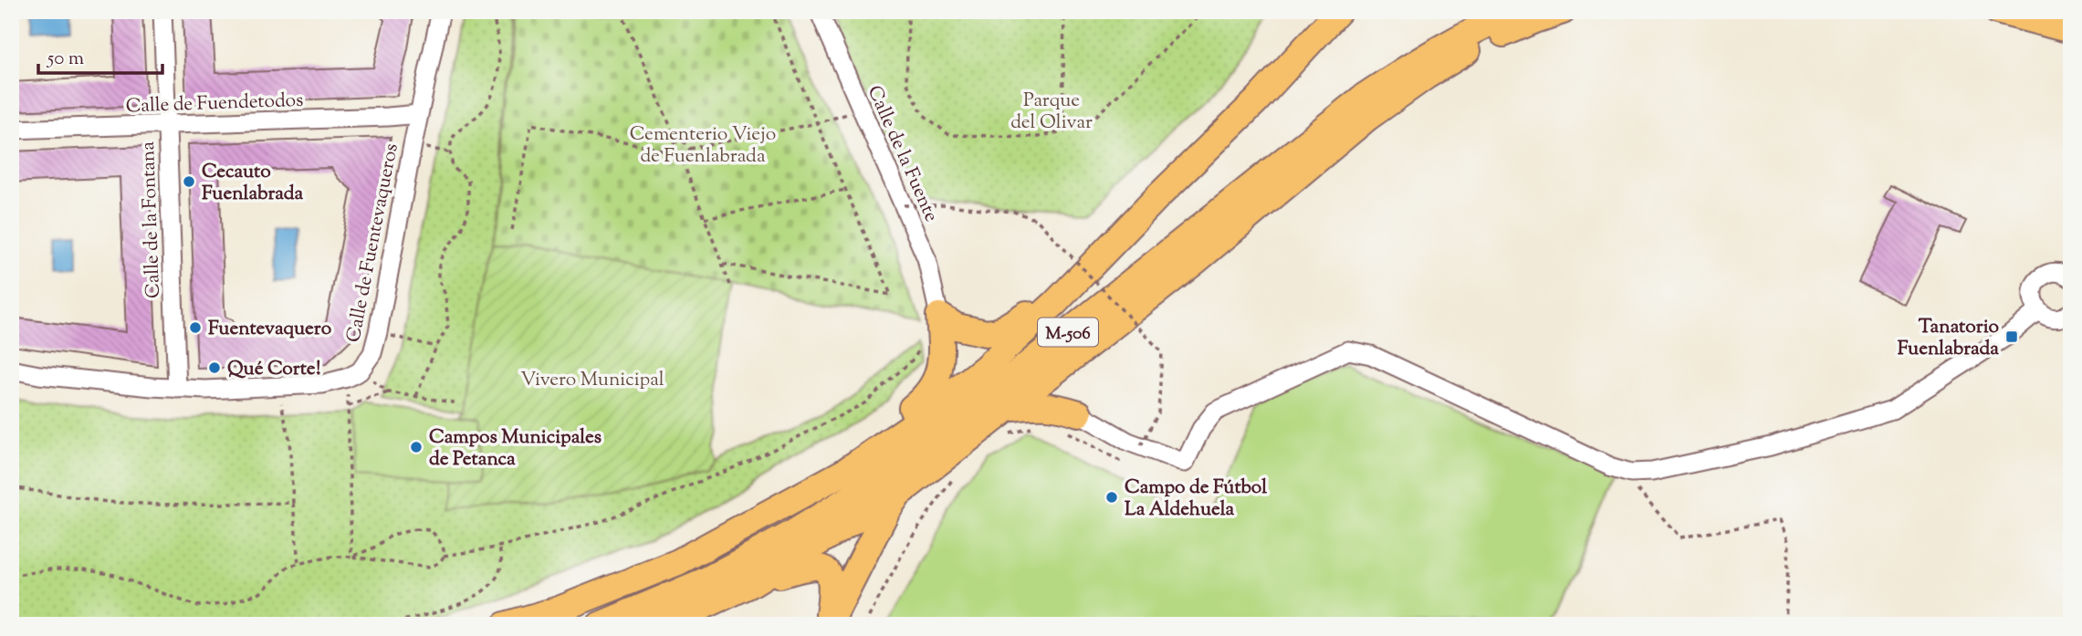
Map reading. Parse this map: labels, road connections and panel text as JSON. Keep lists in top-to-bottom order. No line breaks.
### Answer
{"streets":{"highway":["M-506"],"street":["Calle de Fuendetodos","Calle de la Fuente","Calle de la Fontana","Calle de Fuentevaqueros"]},"crossings":[["Calle de Fuendetodos","Calle de la Fontana"],["Calle de Fuendetodos","Calle de Fuentevaqueros"]],"parks":["Parque del Olivar","Cementerio Viejo de Fuenlabrada","Vivero Municipal"],"places":{"other":["Cecauto Fuenlabrada","Fuentevaquero","Qué Corte!","Campos Municipales de Petanca","Campo de Fútbol La Aldehuela"],"transit":["Tanatorio Fuenlabrada"]},"scale_bar":"50 m"}
